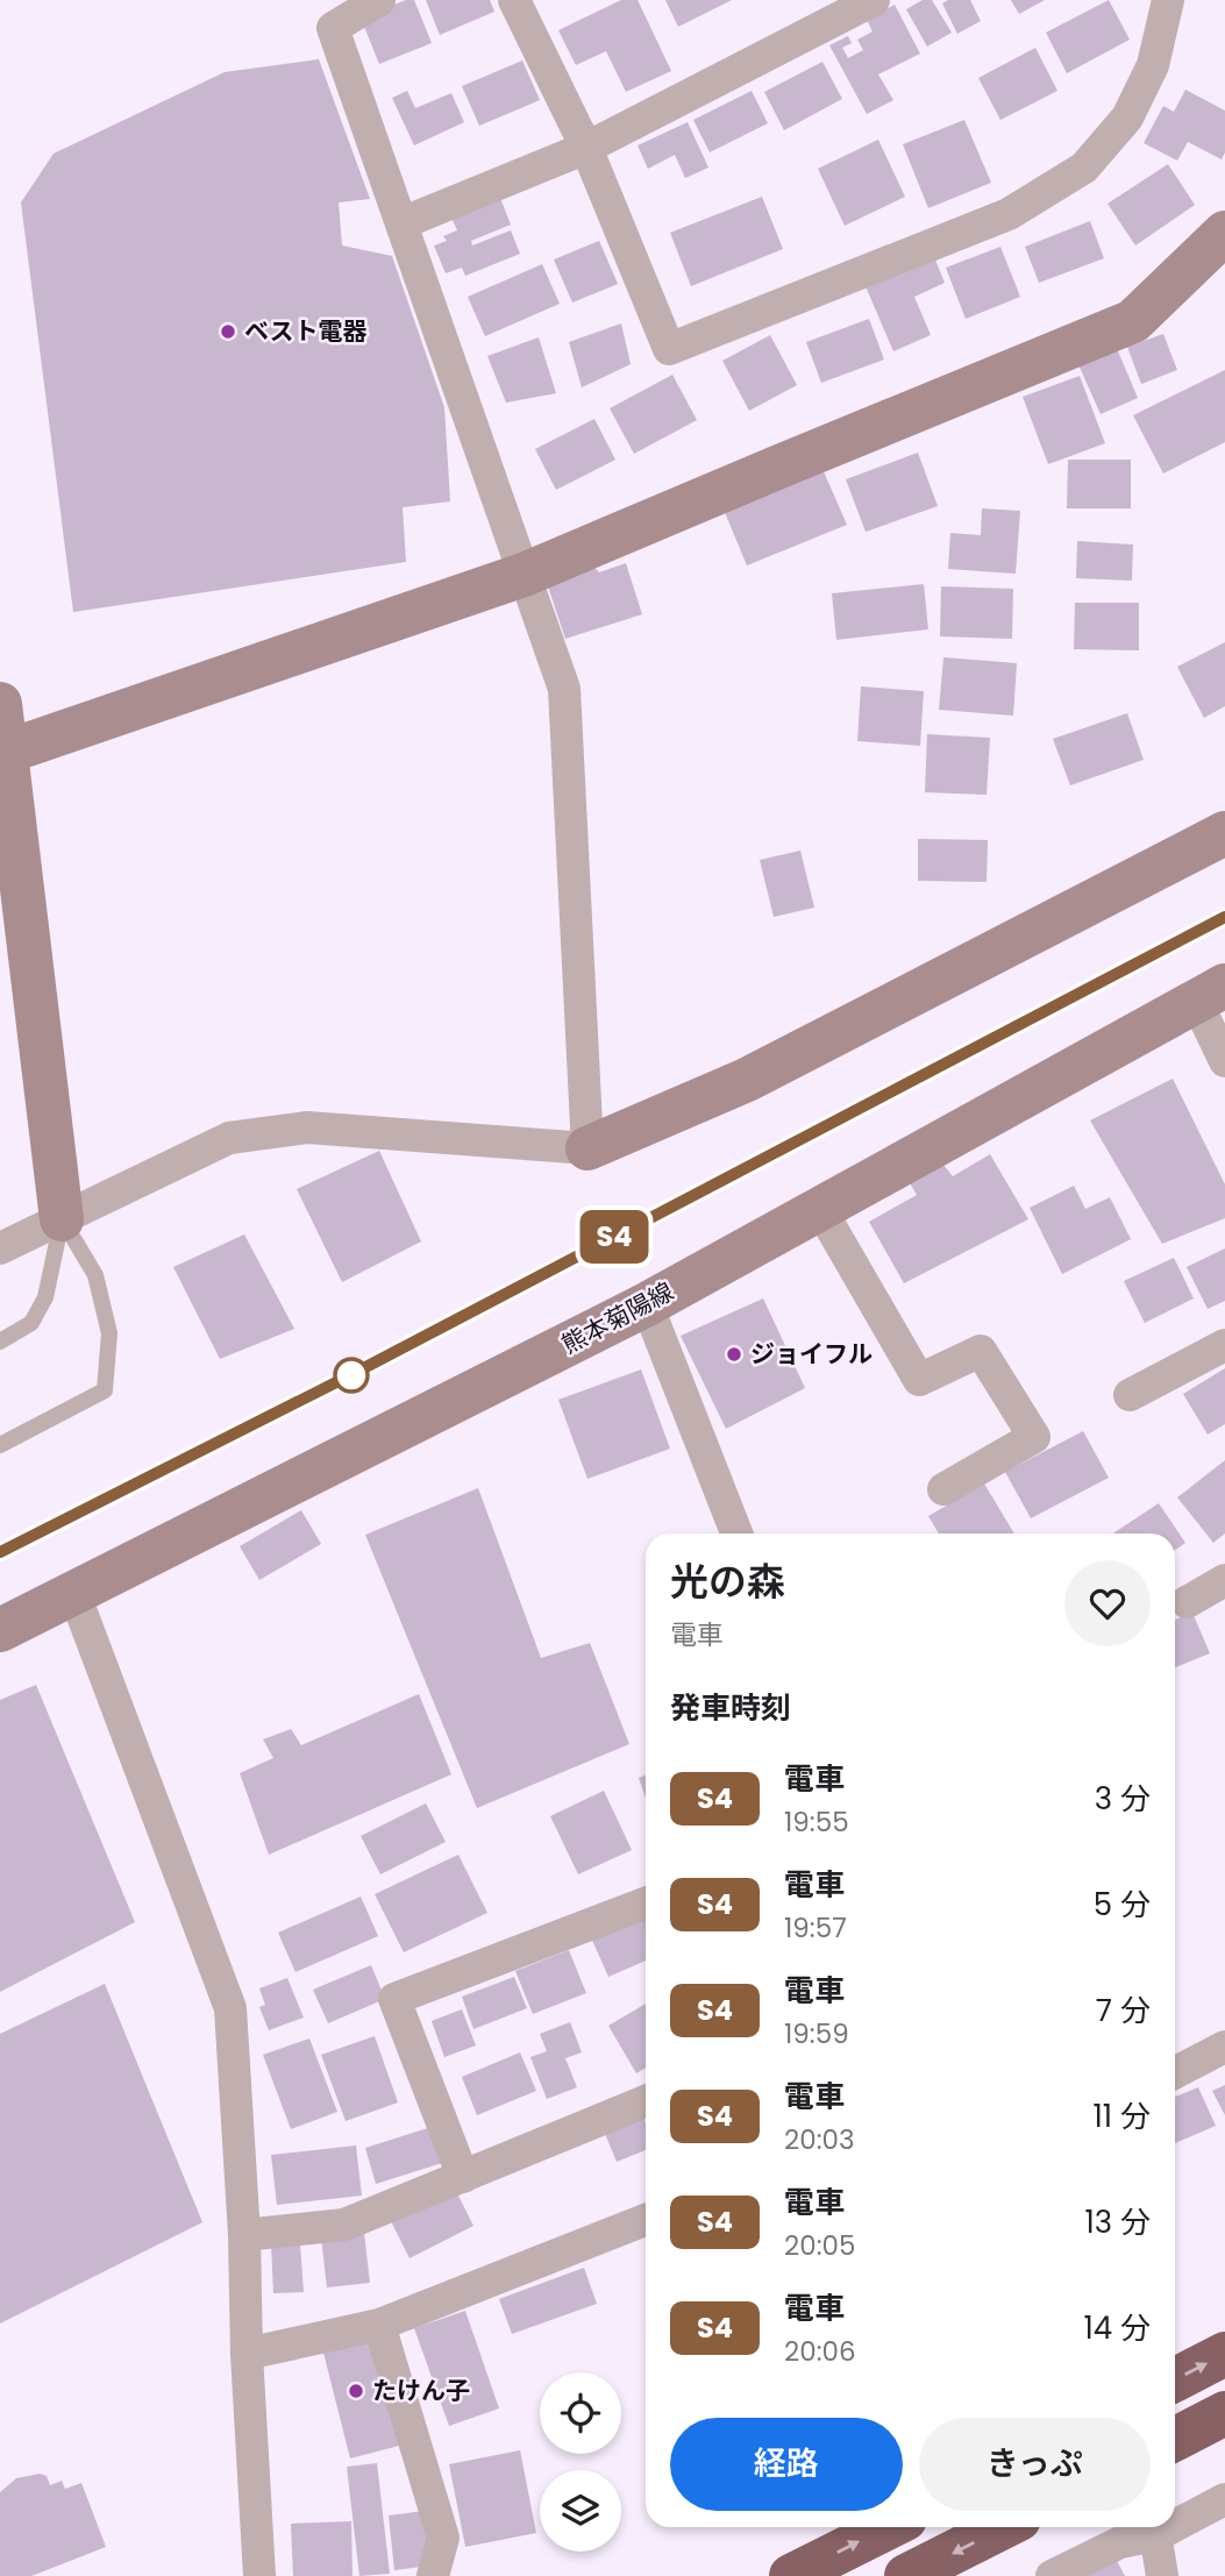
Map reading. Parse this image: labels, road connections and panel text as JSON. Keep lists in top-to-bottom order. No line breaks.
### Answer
{"streets":{"street":["熊本菊陽線"]},"places":["ベスト電器","ジョイフル","たけん子"],"page":{"on_map":"S4","heading":[["光の森","電車"],"発車時刻"],"list":[{"mark":"S4","name":"電車","note":"19:55","value":"3 分"},{"mark":"S4","name":"電車","note":"19:57","value":"5 分"},{"mark":"S4","name":"電車","note":"19:59","value":"7 分"},{"mark":"S4","name":"電車","note":"20:03","value":"11 分"},{"mark":"S4","name":"電車","note":"20:05","value":"13 分"},{"mark":"S4","name":"電車","note":"20:06","value":"14 分"}],"buttons":["経路","きっぷ"]}}
